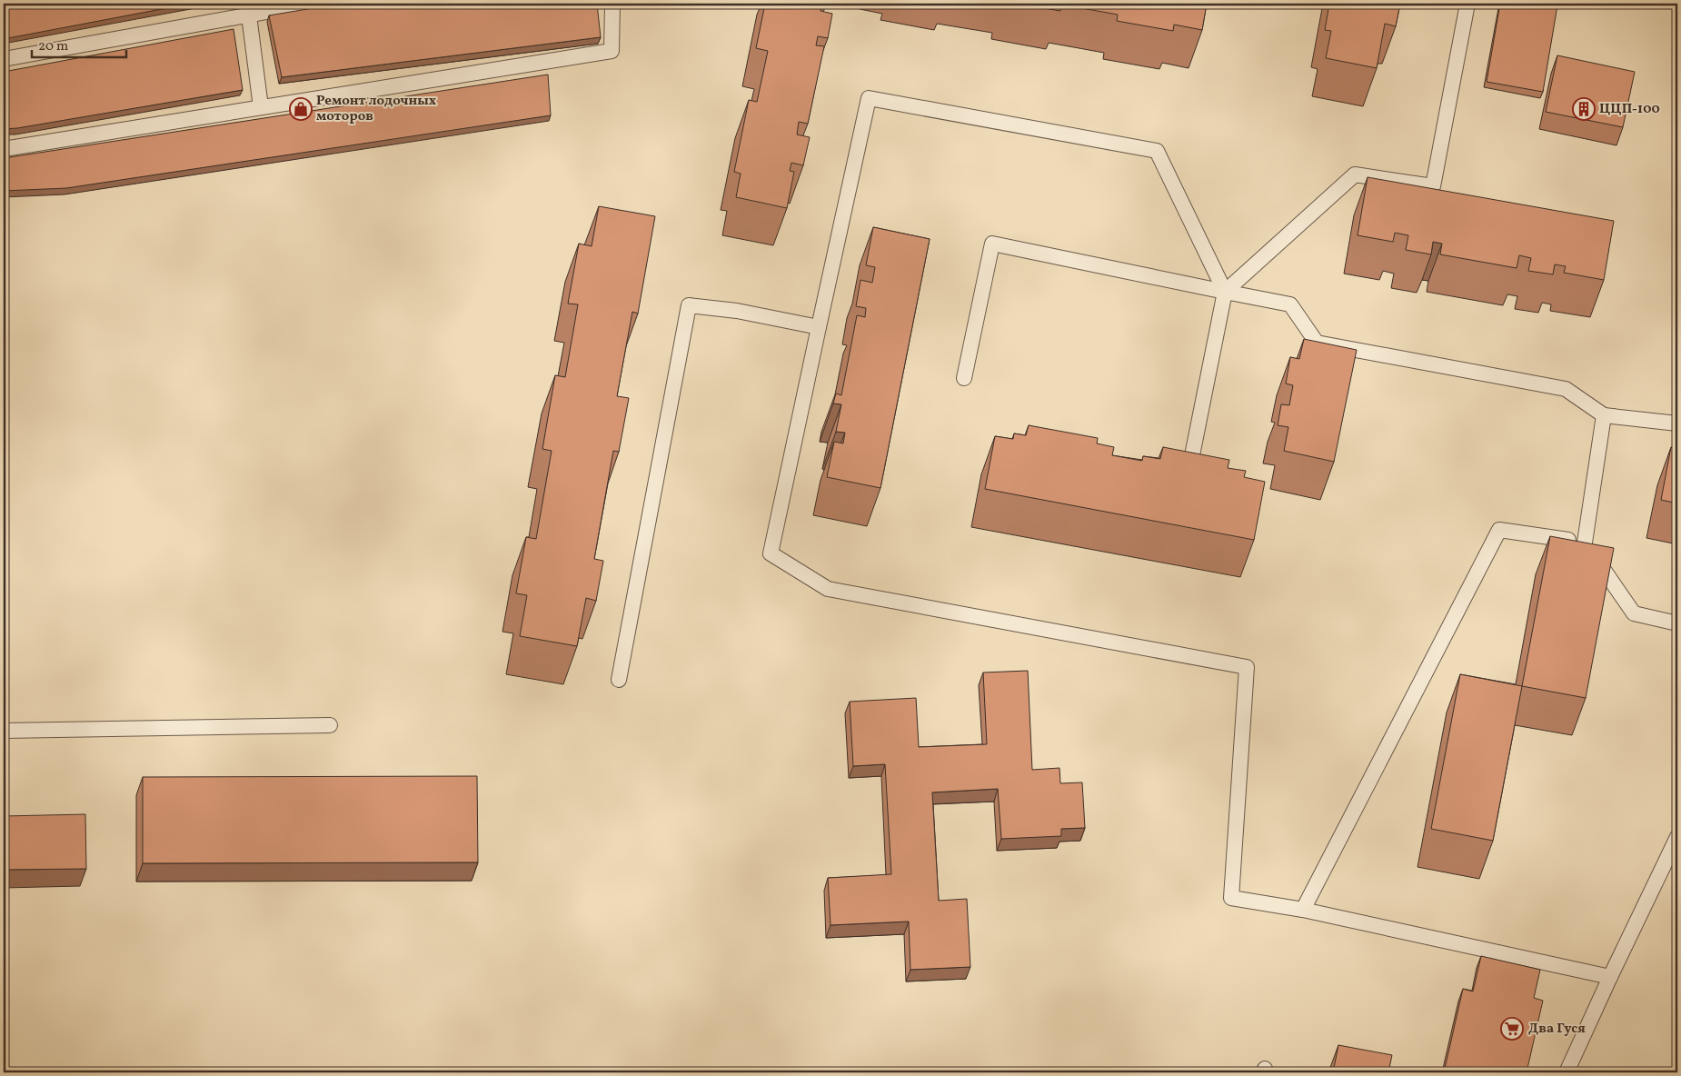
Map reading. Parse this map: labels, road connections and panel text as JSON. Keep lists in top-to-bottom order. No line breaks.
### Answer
{"places":{"shop":["Ремонт лодочных моторов"],"building":["ЦЦП-100"],"supermarket":["Два Гуся"]},"scale_bar":"20 m"}
